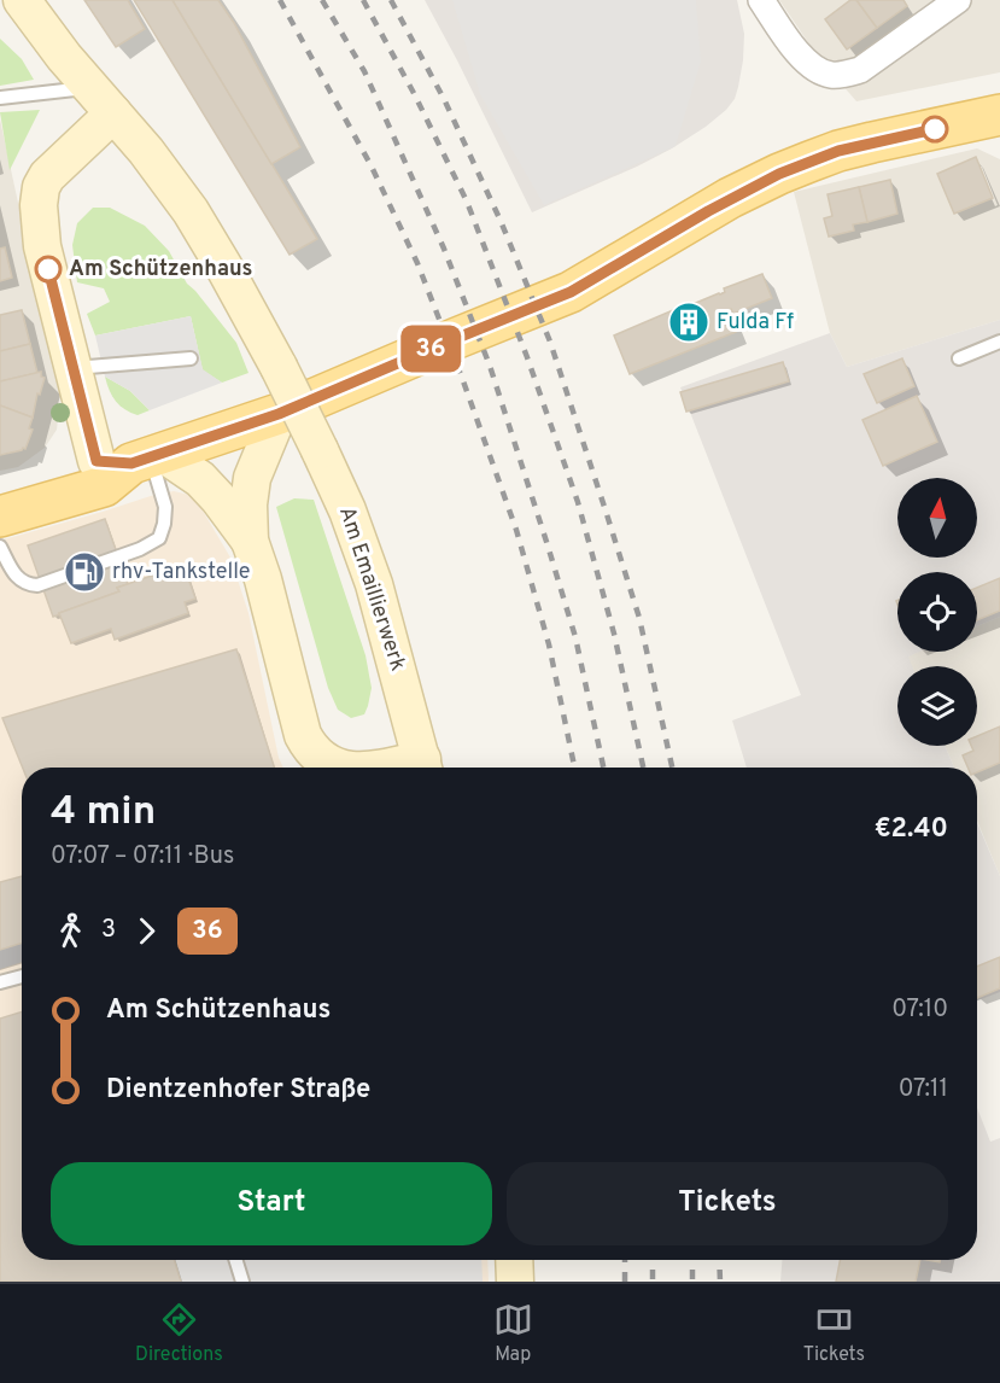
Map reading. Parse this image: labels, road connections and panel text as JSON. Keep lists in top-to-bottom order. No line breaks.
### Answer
{"streets":{"main road":["Am Emaillierwerk"]},"places":{"other":["Am Schützenhaus"],"building":["Fulda Ff"],"fuel station":["rhv-Tankstelle"]},"lines":["bus line 36"],"north":"top","page":{"on_map":"36","heading":["4 min","07:07 – 07:11 · Bus","€2.40"],"legs":["3","36"],"list":[{"name":"Am Schützenhaus","value":"07:10"},{"name":"Dientzenhofer Straße","value":"07:11"}],"buttons":["Start","Tickets"],"tabs":["Directions","Map","Tickets"]}}
